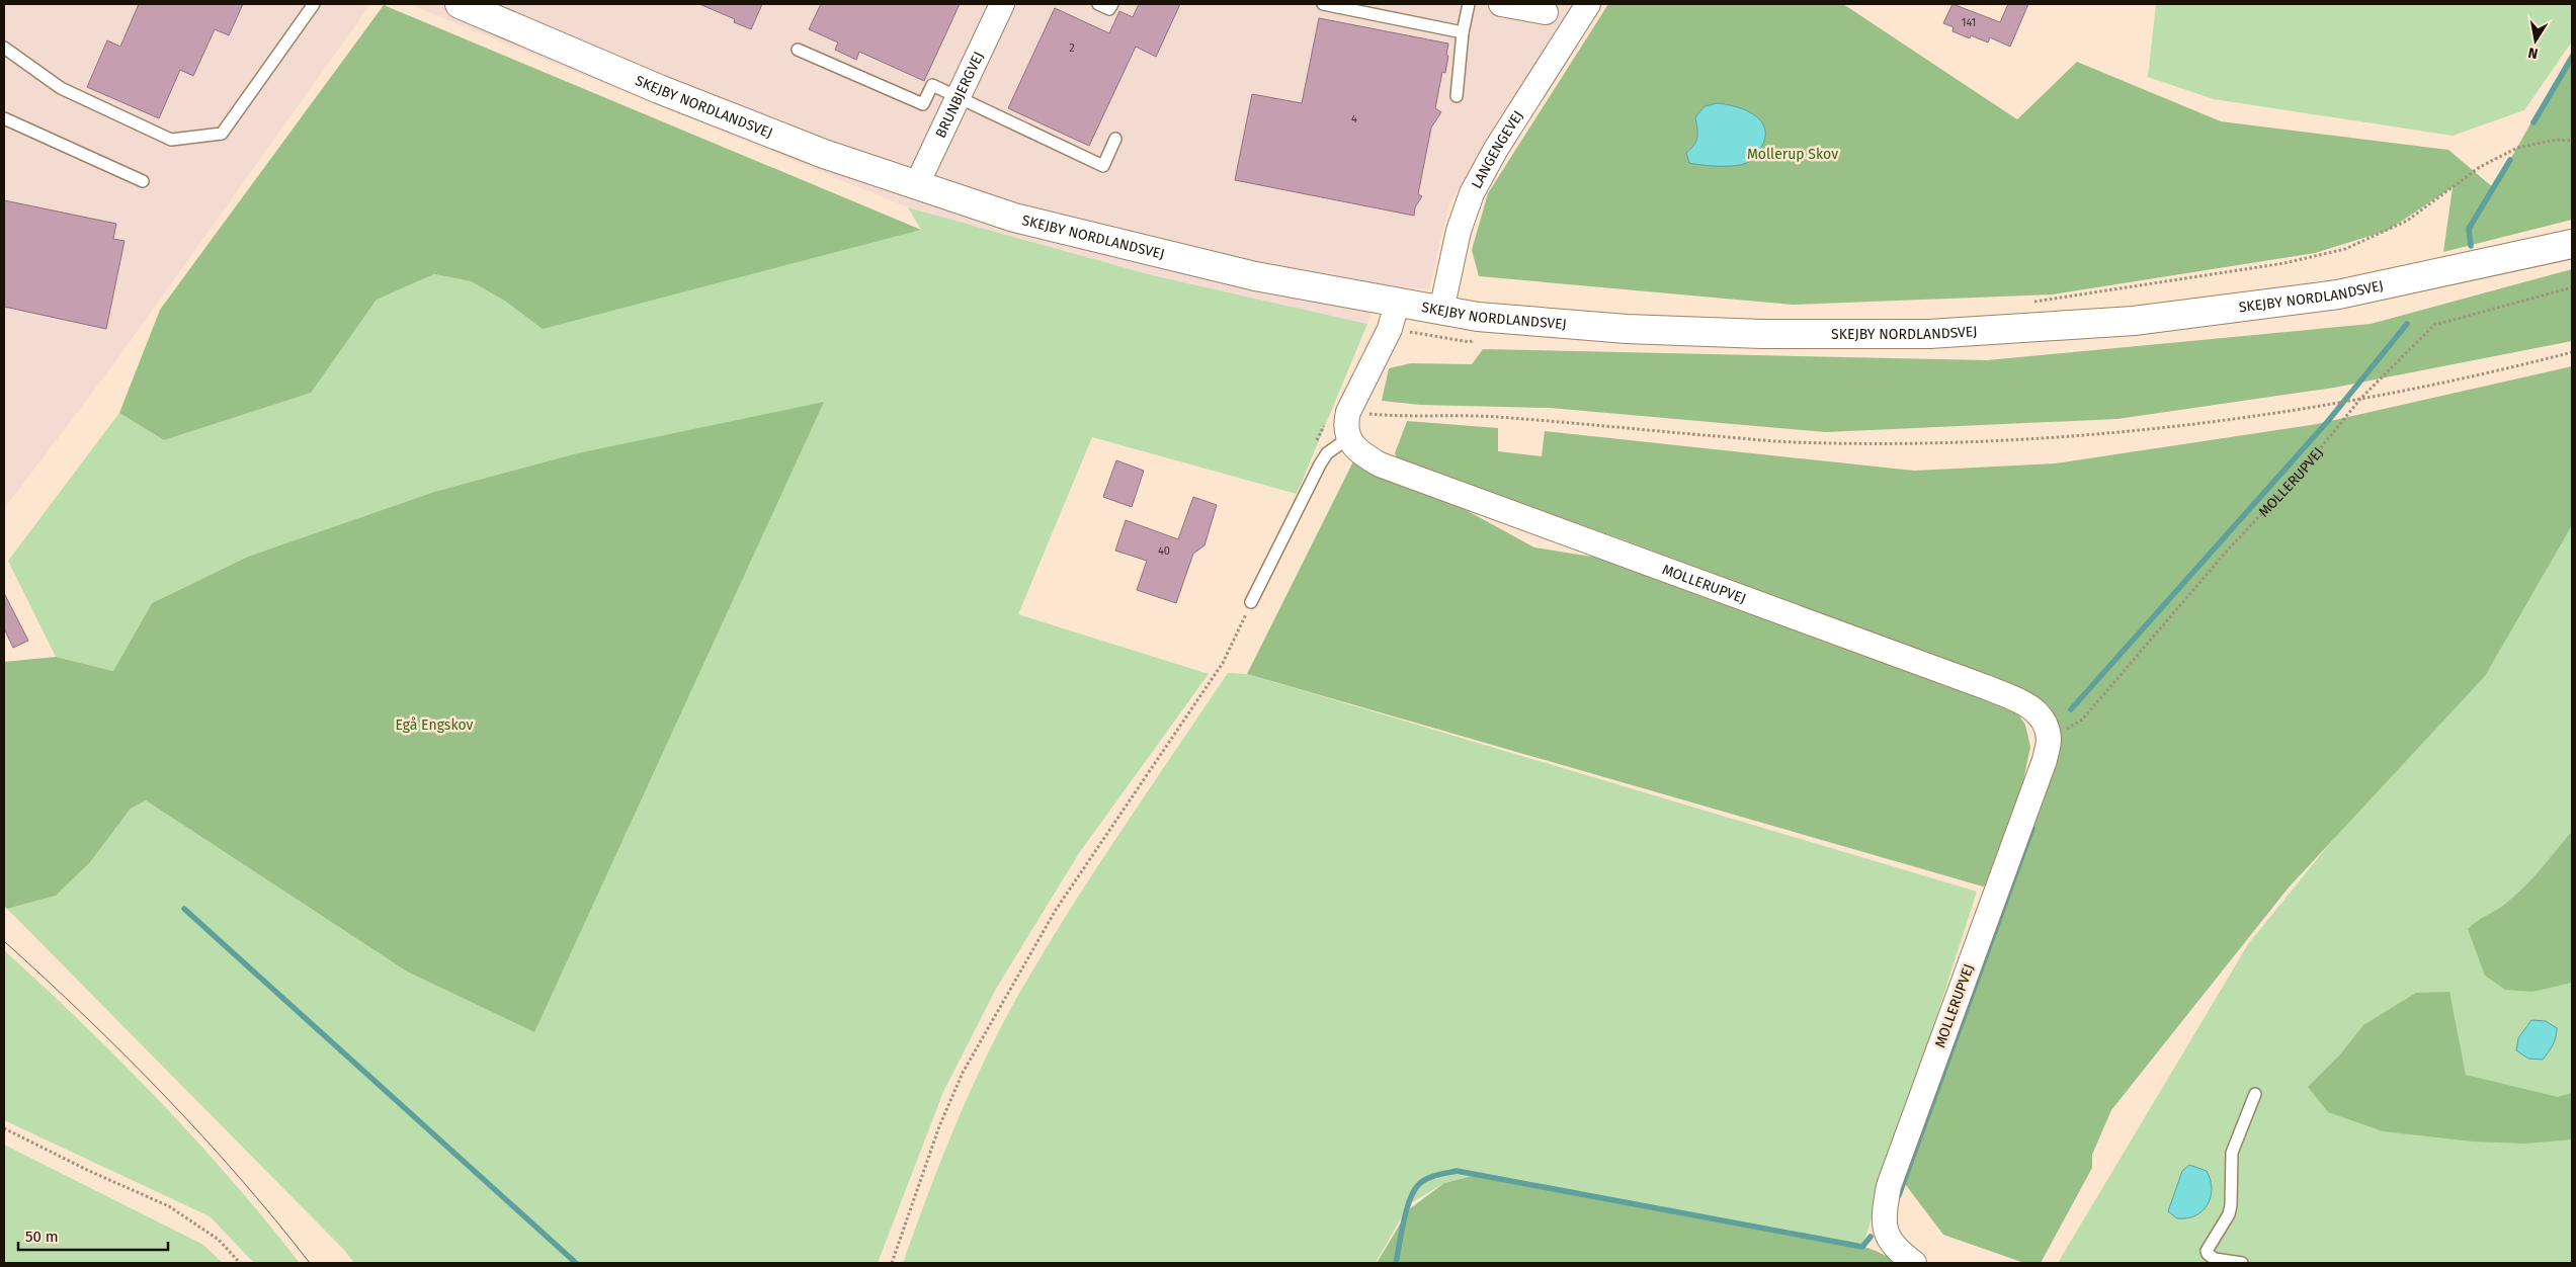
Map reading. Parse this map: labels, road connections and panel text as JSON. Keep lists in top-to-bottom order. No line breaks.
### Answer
{"streets":{"street":["BRUNBJERGVEJ","SKEJBY NORDLANDSVEJ","LANGENGEVEJ","MOLLERUPVEJ"]},"crossings":[["BRUNBJERGVEJ","SKEJBY NORDLANDSVEJ"],["SKEJBY NORDLANDSVEJ","LANGENGEVEJ"]],"parks":["Mollerup Skov","Egå Engskov"],"house_numbers":["141","2","4","40"],"scale_bar":"50 m","north":"bottom"}
